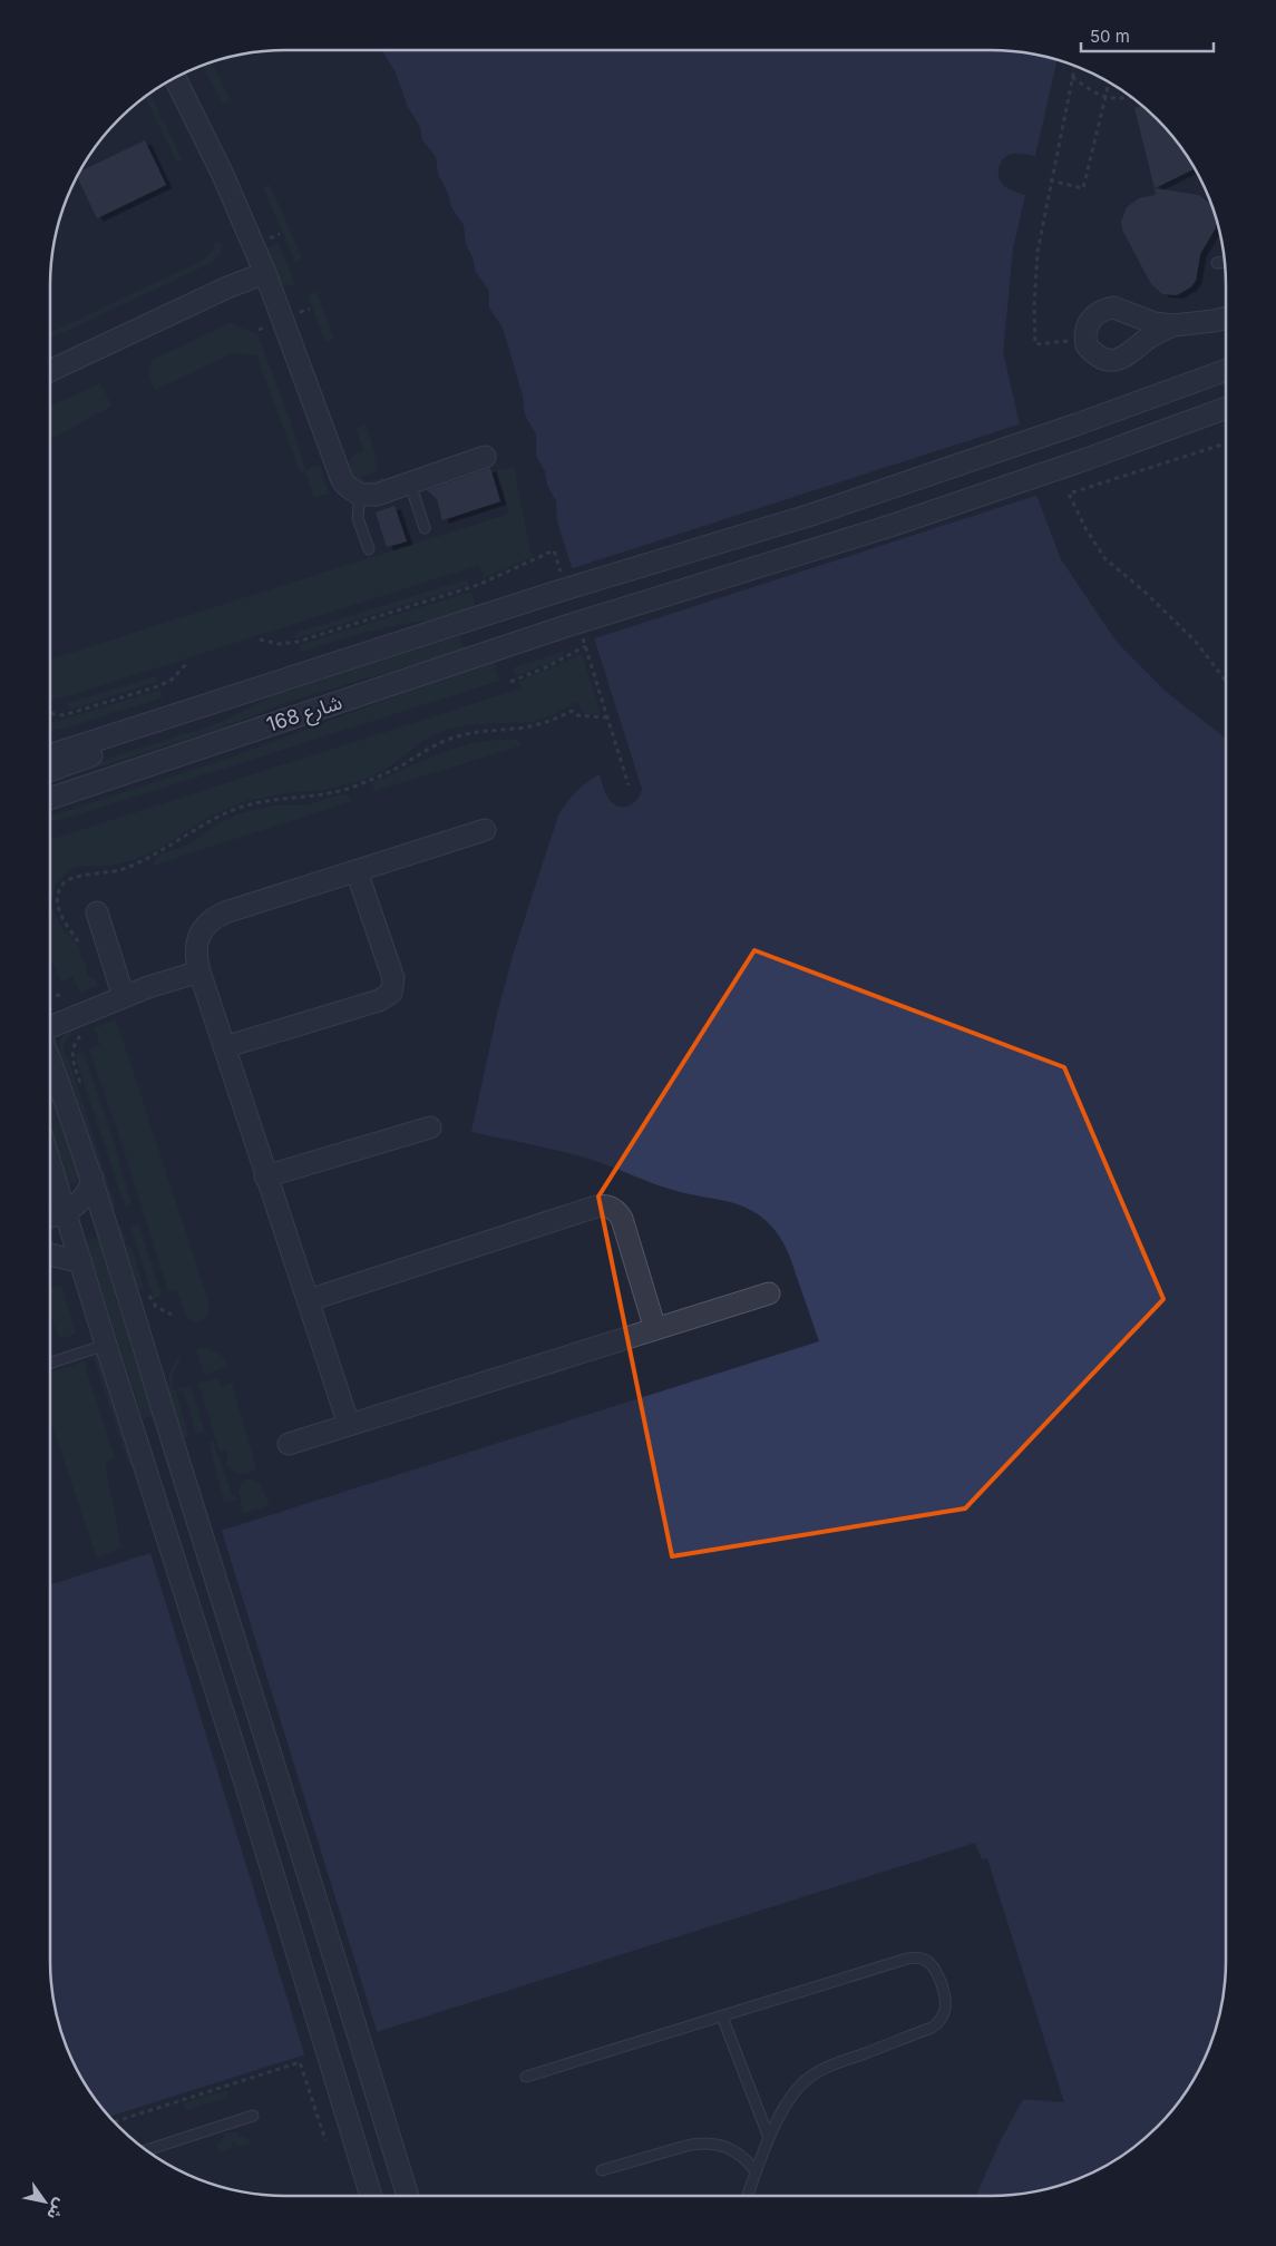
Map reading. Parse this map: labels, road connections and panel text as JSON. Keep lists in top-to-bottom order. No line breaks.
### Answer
{"streets":{"street":["شارع 168"]},"scale_bar":"50 m","north":"bottom right"}
